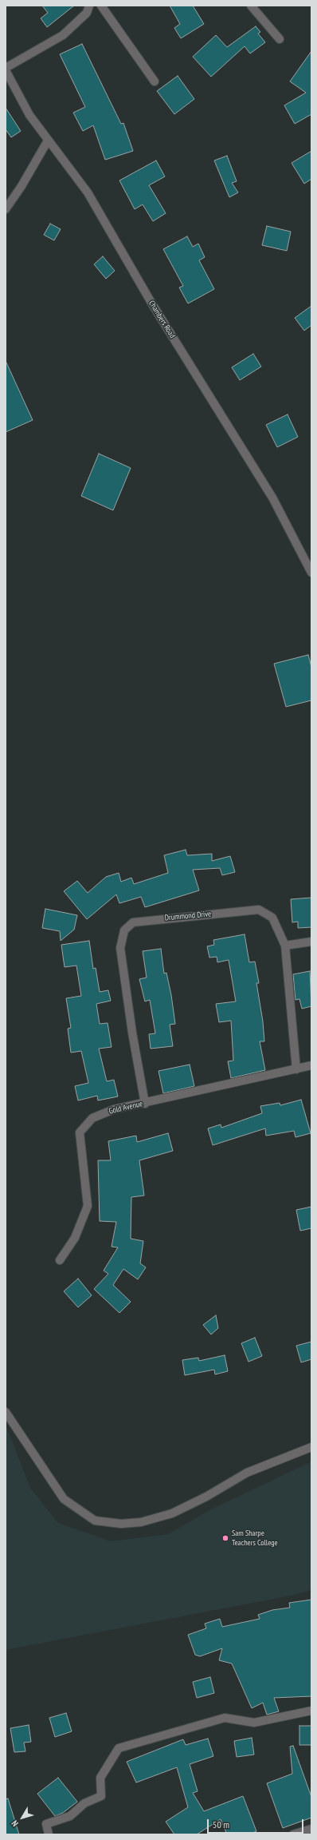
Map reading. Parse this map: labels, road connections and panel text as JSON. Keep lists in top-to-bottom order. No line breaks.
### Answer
{"streets":{"street":["Chambers Road","Drummond Drive","Gold Avenue"]},"crossings":[["Drummond Drive","Gold Avenue"]],"places":["Sam Sharpe Teachers College"],"scale_bar":"50 m","north":"bottom left"}
